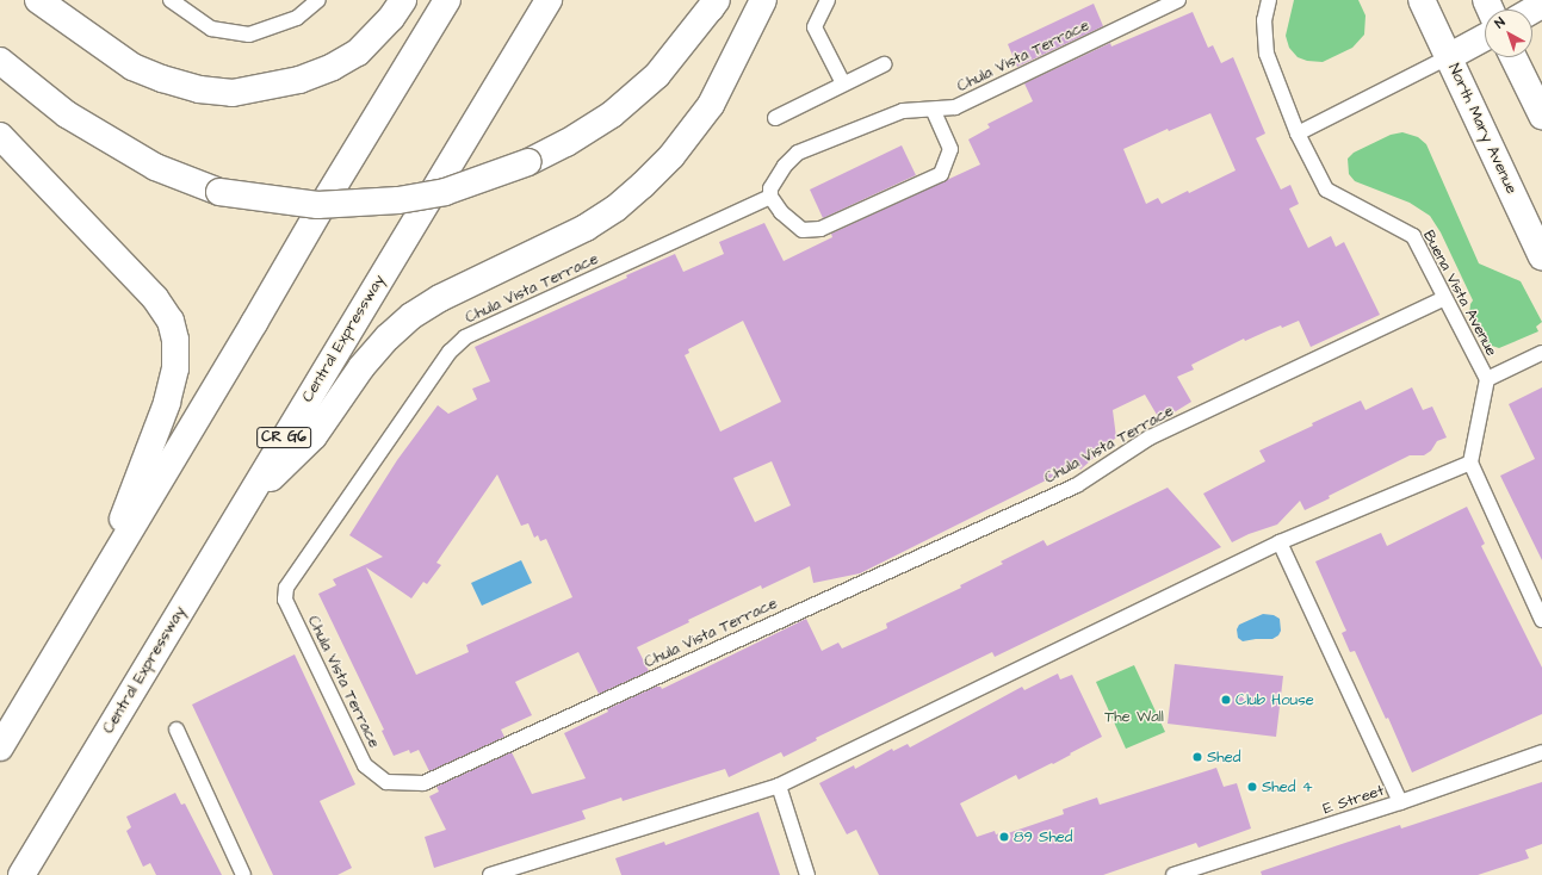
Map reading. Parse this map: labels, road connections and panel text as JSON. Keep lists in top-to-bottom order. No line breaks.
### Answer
{"streets":{"main road":["North Mary Avenue","Central Expressway","CR G6"],"lane":["Chula Vista Terrace","Buena Vista Avenue","E Street"]},"crossings":[["Chula Vista Terrace","Buena Vista Avenue"]],"parks":["The Wall"],"places":["Club House","Shed","Shed 4","89 Shed"],"north":"top left"}
